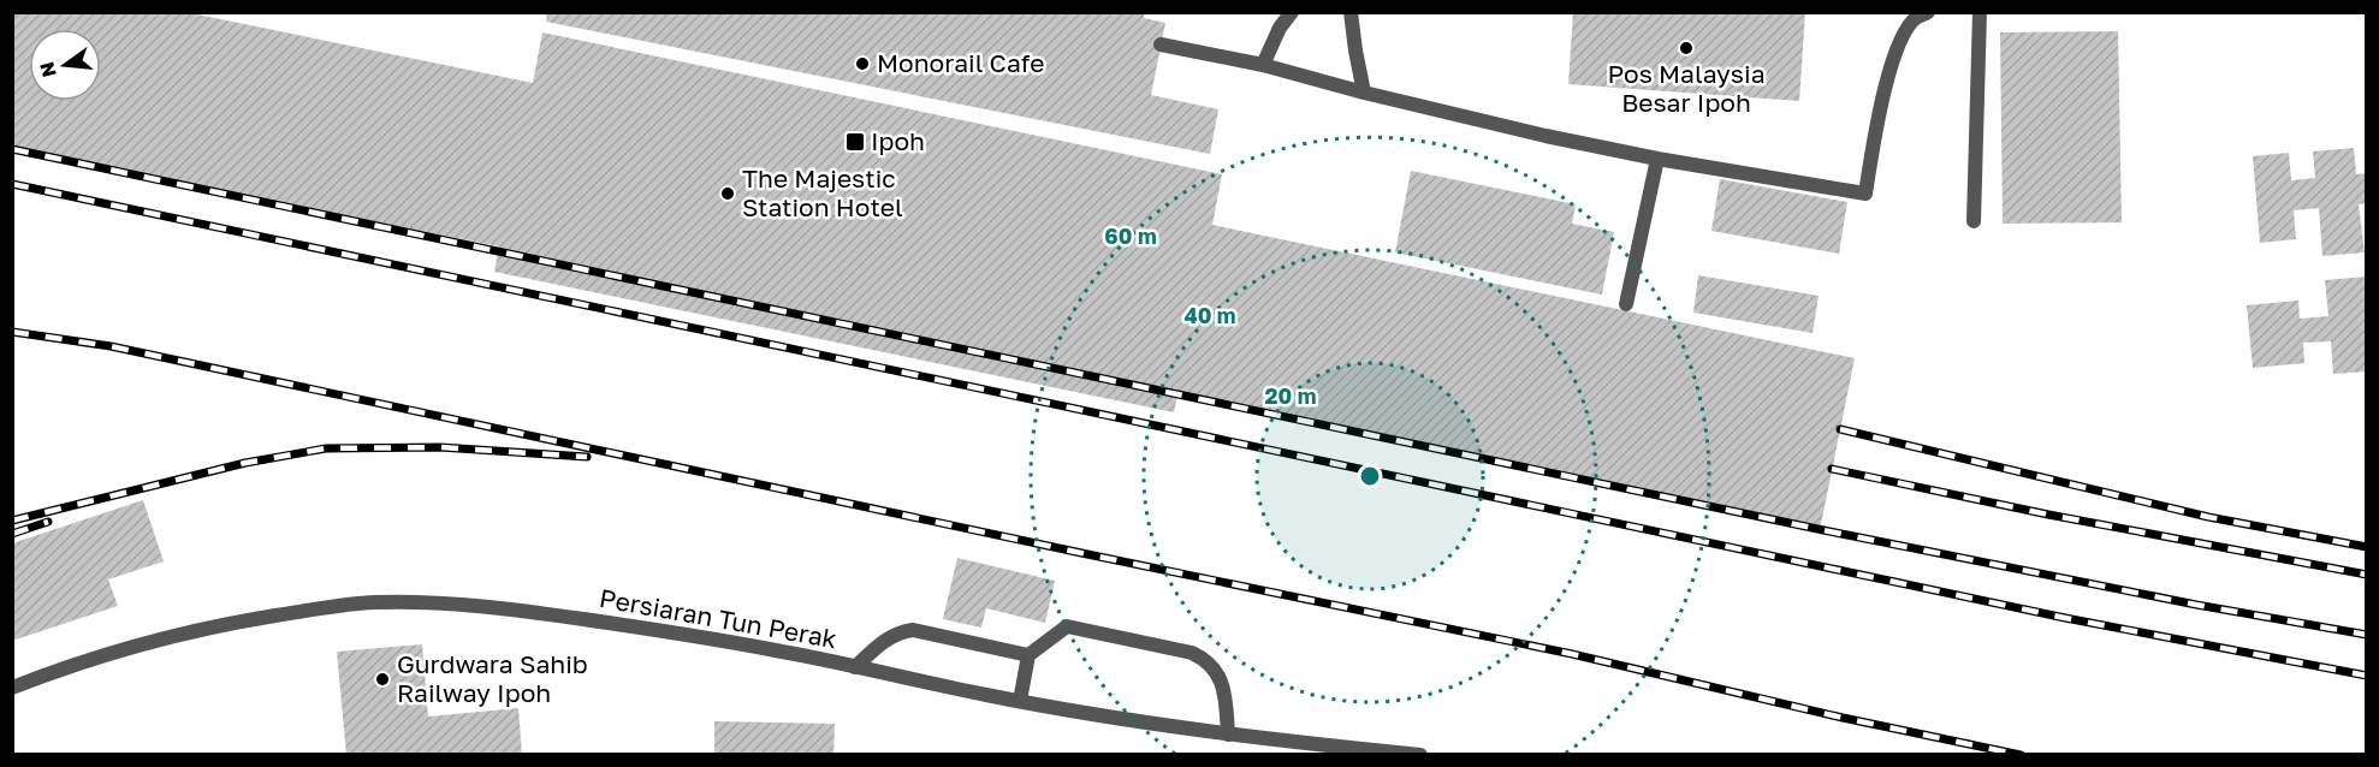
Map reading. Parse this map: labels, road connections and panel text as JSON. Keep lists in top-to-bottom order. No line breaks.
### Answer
{"streets":{"street":["Persiaran Tun Perak"]},"places":{"other":["Pos Malaysia Besar Ipoh","Monorail Cafe","The Majestic Station Hotel","Gurdwara Sahib Railway Ipoh"],"transit":["Ipoh"]},"north":"left","rings":["60 m","40 m","20 m"]}
